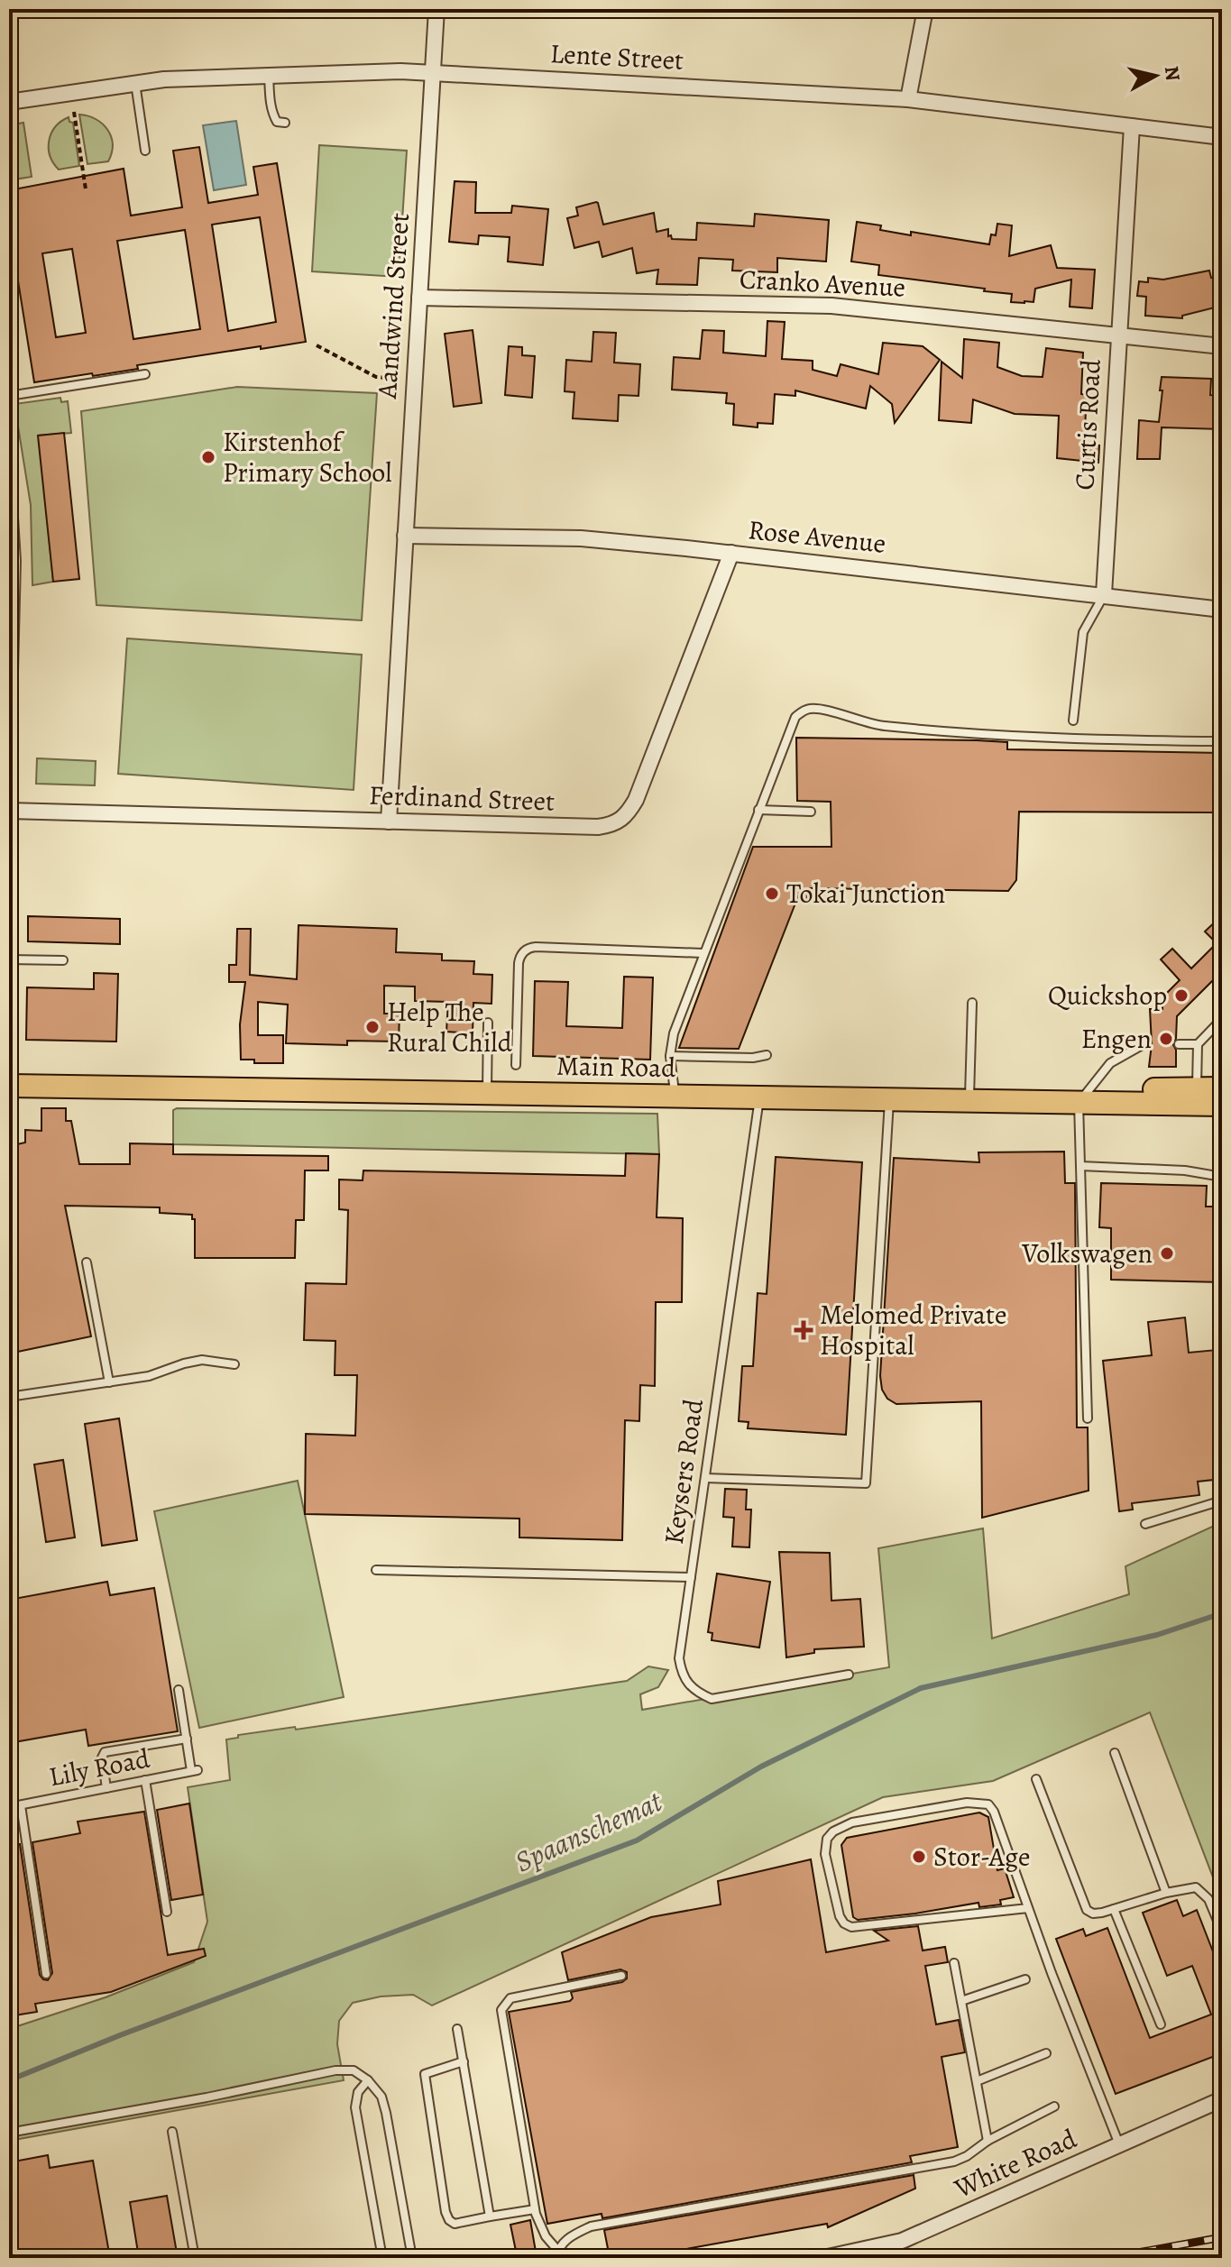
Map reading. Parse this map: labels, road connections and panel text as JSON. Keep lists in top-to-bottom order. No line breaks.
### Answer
{"streets":{"main road":["Main Road"],"street":["Lente Street","Cranko Avenue","Aandwind Street","Curtis Road","Rose Avenue","Ferdinand Street","White Road"],"lane":["Keysers Road","Lily Road"]},"crossings":[["Lente Street","Aandwind Street"],["Lente Street","Curtis Road"],["Cranko Avenue","Aandwind Street"],["Cranko Avenue","Curtis Road"],["Aandwind Street","Rose Avenue"],["Aandwind Street","Ferdinand Street"],["Curtis Road","Rose Avenue"],["Rose Avenue","Ferdinand Street"],["Main Road","Keysers Road"]],"water":["Spaanschemat"],"places":{"other":["Kirstenhof Primary School","Tokai Junction","Quickshop","Help The Rural Child","Engen","Volkswagen","Stor-Age"],"health":["Melomed Private Hospital"]},"north":"right"}
